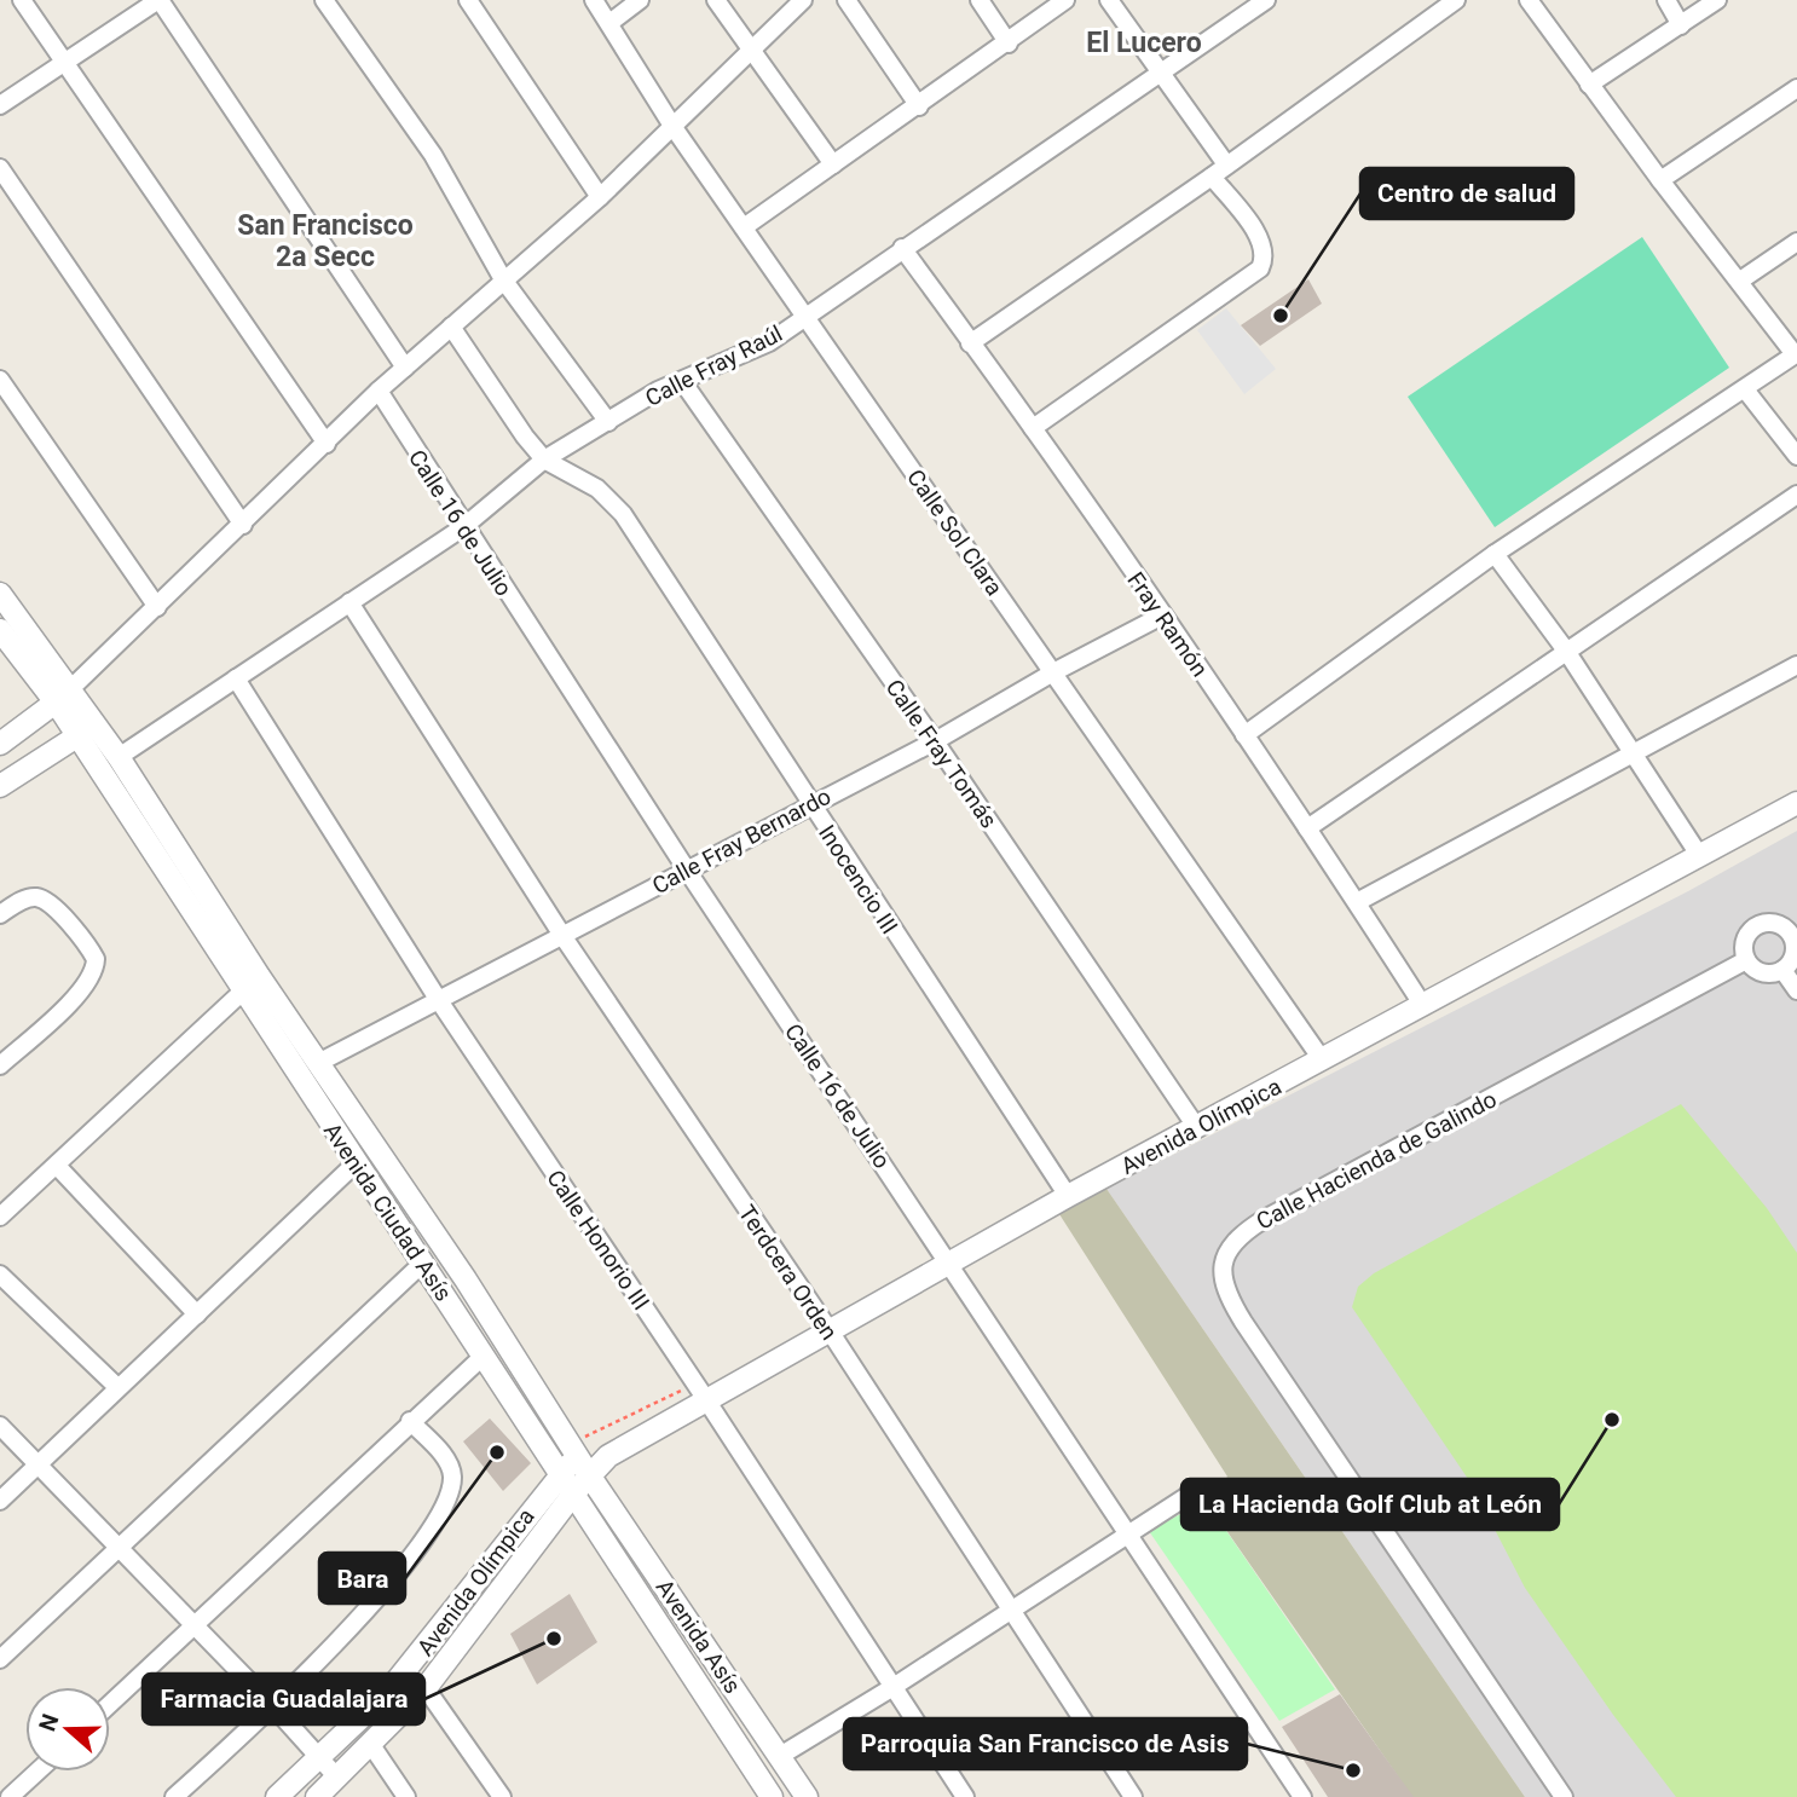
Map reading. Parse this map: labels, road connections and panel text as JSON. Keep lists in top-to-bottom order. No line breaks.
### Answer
{"streets":{"street":["Calle Fray Raúl","Calle 16 de Julio","Calle Sol Clara","Fray Ramón","Calle Fray Tomás","Calle Fray Bernardo","Inocencio III","Avenida Olímpica","Calle Hacienda de Galindo","Avenida Ciudad Asís","Calle Honorio III","Terdcera Orden","Avenida Asís"]},"crossings":[["Calle Fray Raúl","Calle 16 de Julio"],["Calle Fray Raúl","Calle Sol Clara"],["Calle Fray Raúl","Fray Ramón"],["Calle Fray Raúl","Calle Fray Tomás"],["Calle Fray Raúl","Inocencio III"],["Calle Fray Raúl","Avenida Ciudad Asís"],["Calle Fray Raúl","Calle Honorio III"],["Calle Fray Raúl","Terdcera Orden"],["Calle 16 de Julio","Calle Fray Bernardo"],["Calle 16 de Julio","Avenida Olímpica"],["Calle Sol Clara","Calle Fray Bernardo"],["Calle Sol Clara","Avenida Olímpica"],["Fray Ramón","Calle Fray Bernardo"],["Fray Ramón","Avenida Olímpica"],["Calle Fray Tomás","Calle Fray Bernardo"],["Calle Fray Tomás","Avenida Olímpica"],["Calle Fray Bernardo","Inocencio III"],["Calle Fray Bernardo","Avenida Ciudad Asís"],["Calle Fray Bernardo","Calle Honorio III"],["Calle Fray Bernardo","Terdcera Orden"],["Inocencio III","Avenida Olímpica"],["Avenida Olímpica","Avenida Ciudad Asís"],["Avenida Olímpica","Calle Honorio III"],["Avenida Olímpica","Terdcera Orden"],["Avenida Olímpica","Avenida Asís"],["Avenida Ciudad Asís","Avenida Asís"]],"districts":["El Lucero","San Francisco 2a Secc"],"places":["Centro de salud","La Hacienda Golf Club at León","Bara","Farmacia Guadalajara","Parroquia San Francisco de Asis"],"north":"left"}
